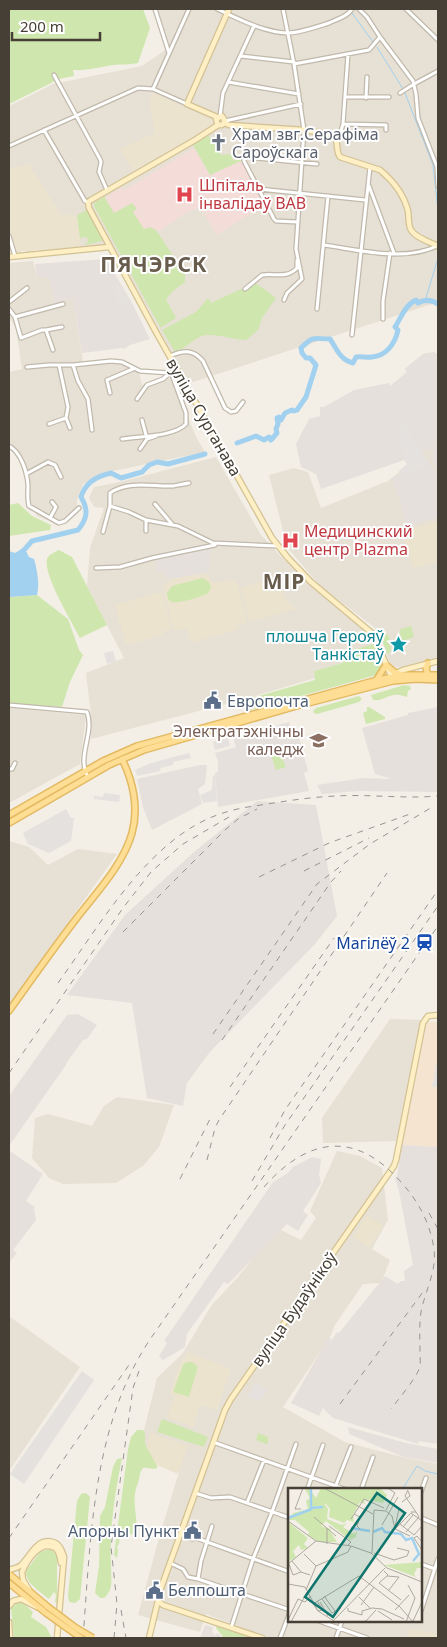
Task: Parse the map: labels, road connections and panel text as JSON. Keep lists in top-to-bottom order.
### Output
{
  "streets": {
    "main road": ["вуліца Сурганава", "вуліца Будаўнікоў"]
  },
  "districts": ["ПЯЧЭРСК", "МІР"],
  "places": {
    "church": ["Храм звг.Серафіма Сароўскага"],
    "hospital": ["Шпіталь інвалідаў ВАВ", "Медицинский центр Plazma"],
    "place": ["плошча Герояў Танкістаў"],
    "public building": ["Европочта", "Апорны Пункт", "Белпошта"],
    "school or university": ["Электратэхнічны каледж"],
    "station": ["Магілёў 2"]
  },
  "scale_bar": "200 m"
}
